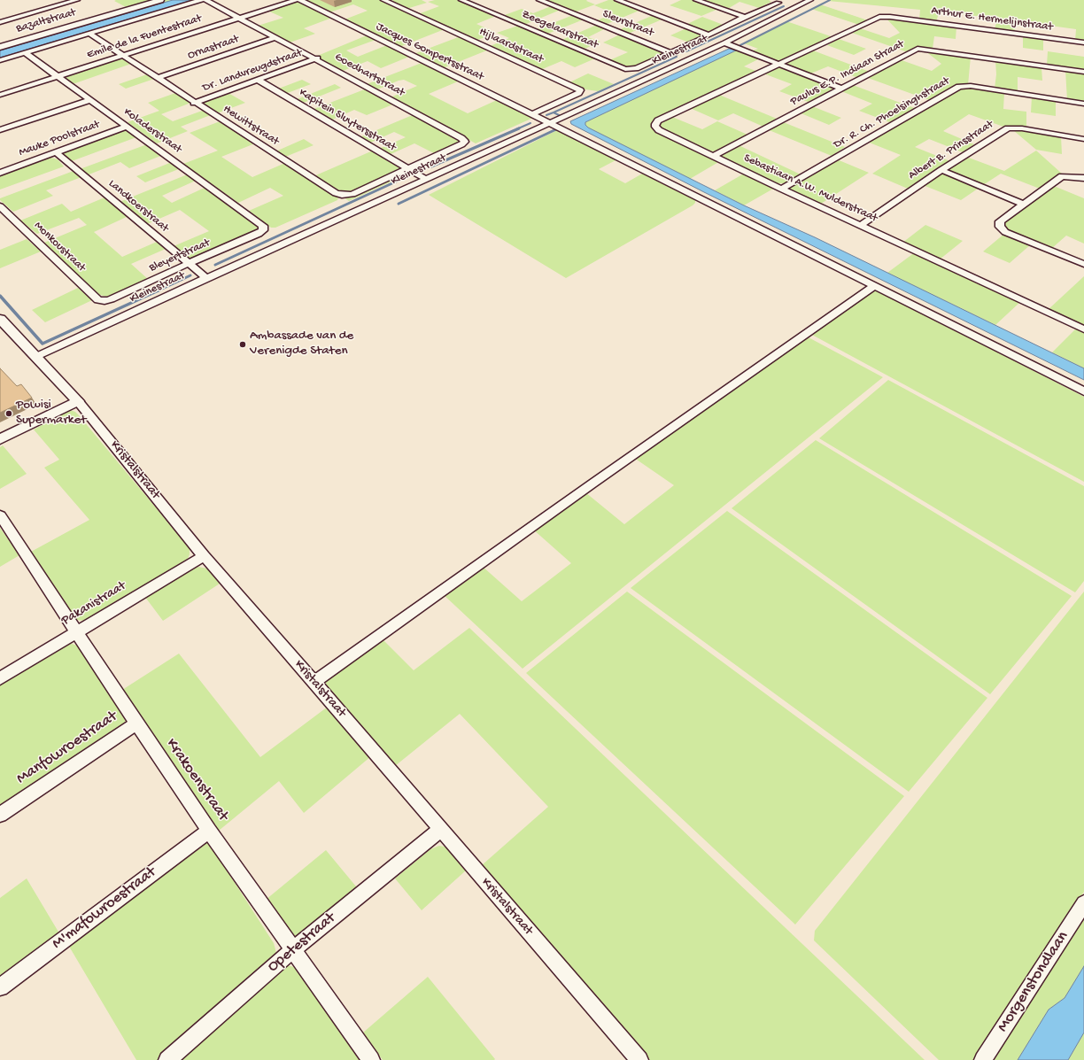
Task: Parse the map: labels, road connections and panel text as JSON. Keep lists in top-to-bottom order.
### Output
{
  "streets": {
    "street": [
      "Arthur E. Hermelijnstraat",
      "Bazaltstraat",
      "Sleurstraat",
      "Zeegelaarstraat",
      "Emile de la Fuentestraat",
      "Hijlaardstraat",
      "Ornastraat",
      "Kleinestraat",
      "Jacques Gompertsstraat",
      "Dr. Landvreugdstraat",
      "Paulus E.P. Indiaan Straat",
      "Goedhartstraat",
      "Dr. R. Ch. Phoelsinghstraat",
      "Kapitein Sluytersstraat",
      "Hewittstraat",
      "Koladerstraat",
      "Mauke Poolstraat",
      "Albert B. Prinsstraat",
      "Sebastiaan A.W. Mulderstraat",
      "Landkoerstraat",
      "Monkoustraat",
      "Bleyertstraat",
      "Kristalstraat",
      "Pakanistraat",
      "Manfowroestraat",
      "Krakoenstraat",
      "M'mafowroestraat",
      "Opetestraat",
      "Morgenstondlaan"
    ]
  },
  "crossings": [
    ["Arthur E. Hermelijnstraat", "Sebastiaan A.W. Mulderstraat"],
    ["Sleurstraat", "Zeegelaarstraat"],
    ["Sleurstraat", "Kleinestraat"],
    ["Emile de la Fuentestraat", "Goedhartstraat"],
    ["Emile de la Fuentestraat", "Hewittstraat"],
    ["Emile de la Fuentestraat", "Koladerstraat"],
    ["Hijlaardstraat", "Jacques Gompertsstraat"],
    ["Ornastraat", "Goedhartstraat"],
    ["Ornastraat", "Hewittstraat"],
    ["Kleinestraat", "Jacques Gompertsstraat"],
    ["Kleinestraat", "Kapitein Sluytersstraat"],
    ["Kleinestraat", "Landkoerstraat"],
    ["Kleinestraat", "Kristalstraat"],
    ["Dr. Landvreugdstraat", "Goedhartstraat"],
    ["Dr. Landvreugdstraat", "Kapitein Sluytersstraat"],
    ["Dr. Landvreugdstraat", "Hewittstraat"],
    ["Paulus E.P. Indiaan Straat", "Sebastiaan A.W. Mulderstraat"],
    ["Goedhartstraat", "Kapitein Sluytersstraat"],
    ["Goedhartstraat", "Hewittstraat"],
    ["Dr. R. Ch. Phoelsinghstraat", "Sebastiaan A.W. Mulderstraat"],
    ["Kapitein Sluytersstraat", "Hewittstraat"],
    ["Koladerstraat", "Mauke Poolstraat"],
    ["Koladerstraat", "Bleyertstraat"],
    ["Mauke Poolstraat", "Landkoerstraat"],
    ["Albert B. Prinsstraat", "Sebastiaan A.W. Mulderstraat"],
    ["Landkoerstraat", "Bleyertstraat"],
    ["Monkoustraat", "Bleyertstraat"],
    ["Kristalstraat", "Pakanistraat"],
    ["Kristalstraat", "Opetestraat"],
    ["Pakanistraat", "Krakoenstraat"],
    ["Manfowroestraat", "Krakoenstraat"],
    ["Krakoenstraat", "M'mafowroestraat"],
    ["Krakoenstraat", "Opetestraat"]
  ],
  "places": ["Ambassade van de Verenigde Staten", "Powisi Supermarket"]
}
